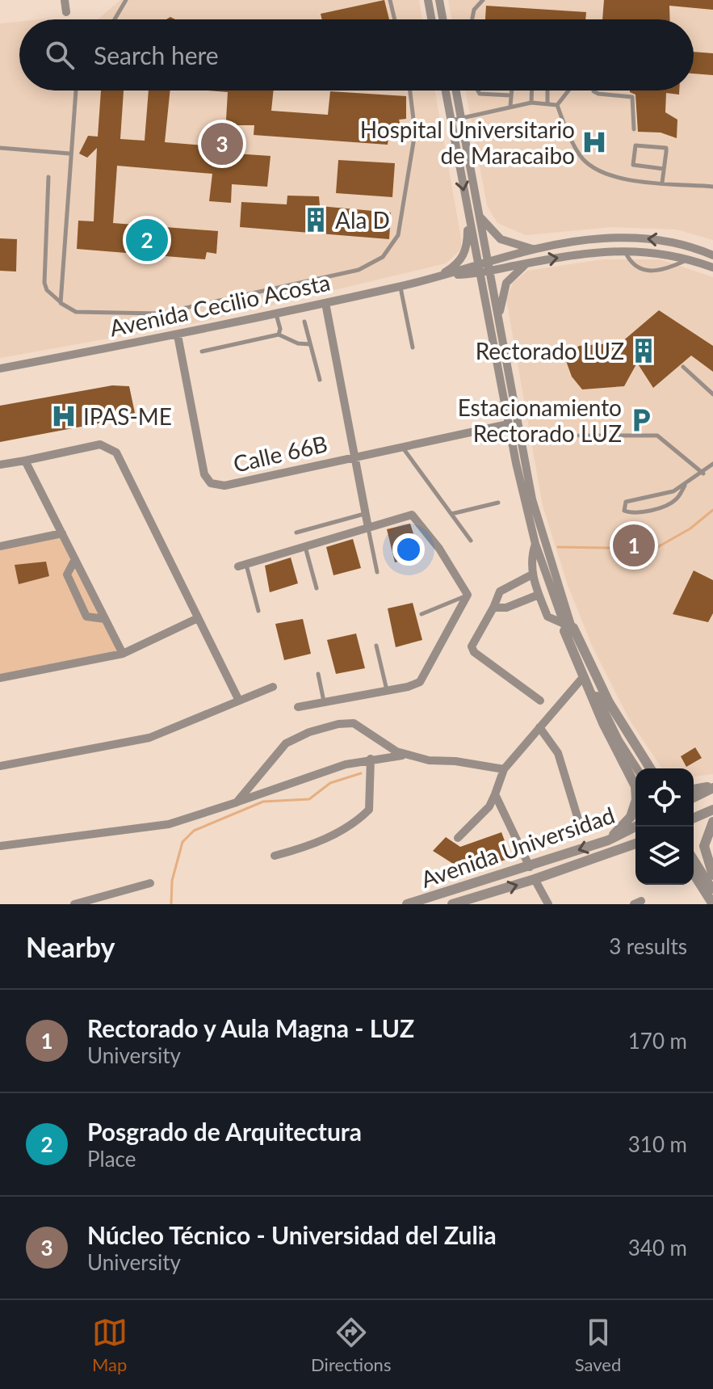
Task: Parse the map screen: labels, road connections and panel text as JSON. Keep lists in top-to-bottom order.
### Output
{
  "streets": {
    "street": ["Avenida Cecilio Acosta", "Calle 66B", "Avenida Universidad"]
  },
  "crossings": [
    ["Avenida Cecilio Acosta", "Calle 66B"]
  ],
  "places": {
    "hospital": ["Hospital Universitario de Maracaibo", "IPAS-ME"],
    "building": ["Ala D", "Rectorado LUZ"],
    "parking": ["Estacionamiento Rectorado LUZ"]
  },
  "page": {
    "search": "Search here",
    "pins": ["3", "2", "1"],
    "heading": ["Nearby", "3 results"],
    "list": [
      {
        "mark": "1",
        "name": "Rectorado y Aula Magna - LUZ",
        "note": "University",
        "value": "170 m"
      },
      {
        "mark": "2",
        "name": "Posgrado de Arquitectura",
        "note": "Place",
        "value": "310 m"
      },
      {
        "mark": "3",
        "name": "Núcleo Técnico - Universidad del Zulia",
        "note": "University",
        "value": "340 m"
      }
    ],
    "nav": ["Map", "Directions", "Saved"]
  }
}
